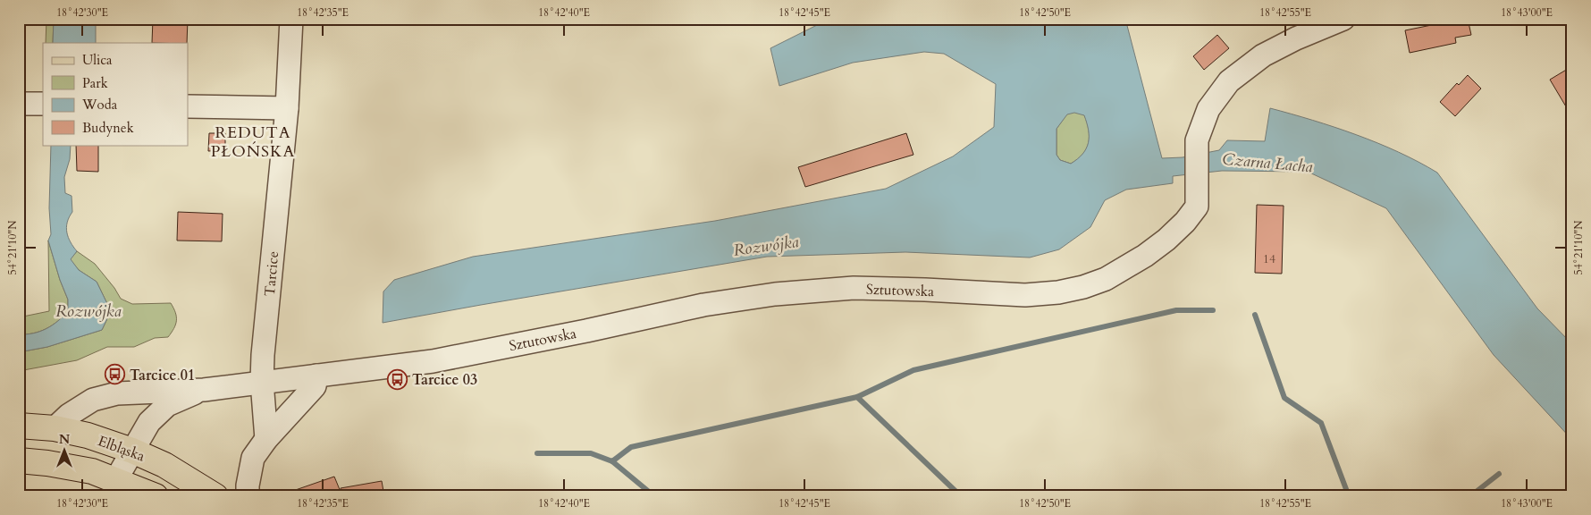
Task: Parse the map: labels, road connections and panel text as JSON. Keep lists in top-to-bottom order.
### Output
{
  "streets": {
    "main road": ["Elbląska"],
    "street": ["Tarcice", "Sztutowska"]
  },
  "crossings": [
    ["Tarcice", "Sztutowska"],
    ["Sztutowska", "Elbląska"]
  ],
  "districts": ["REDUTA PŁOŃSKA"],
  "water": ["Czarna Łacha", "Rozwójka"],
  "places": {
    "bus stop": ["Tarcice 01", "Tarcice 03"]
  },
  "house_numbers": ["14"],
  "legend": [
    "Ulica",
    "Park",
    "Woda",
    "Budynek"
  ],
  "north": "top",
  "coordinates": [
    "18°42'30\"E",
    "18°42'35\"E",
    "18°42'40\"E",
    "18°42'45\"E",
    "18°42'50\"E",
    "18°42'55\"E",
    "18°43'00\"E",
    "54°21'10\"N"
  ]
}
